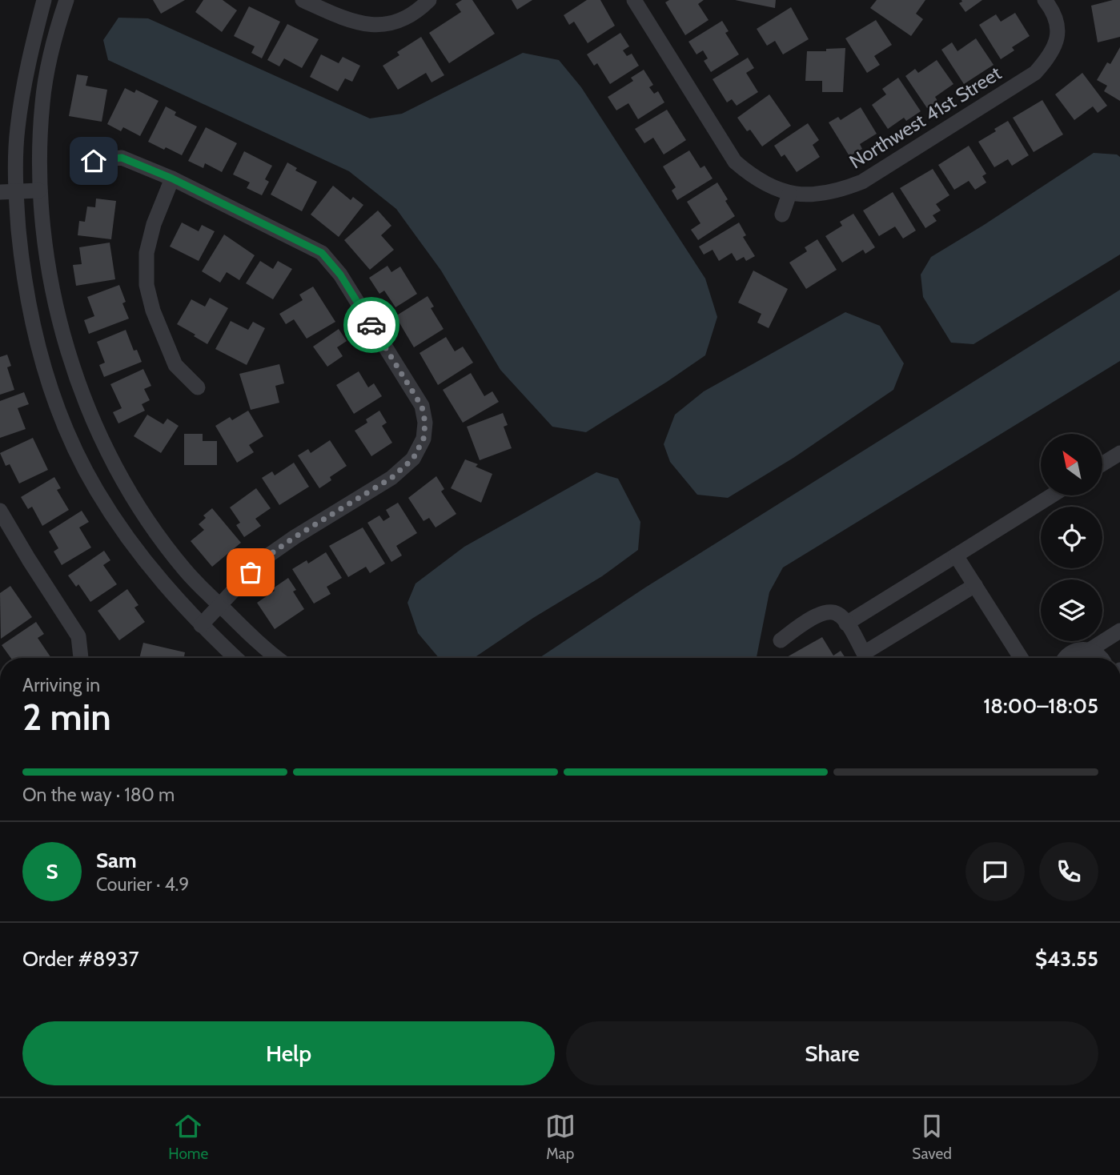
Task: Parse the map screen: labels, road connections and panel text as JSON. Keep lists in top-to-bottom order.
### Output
{
  "streets": {
    "street": ["Northwest 41st Street"]
  },
  "north": "top left",
  "page": {
    "heading": ["2 min", "Arriving in", "18:00–18:05"],
    "panel": [
      "Sam",
      "Courier · 4.9",
      "Order #8937",
      "$43.55"
    ],
    "bar": "On the way · 180 m",
    "round": "S",
    "buttons": ["Help", "Share"],
    "tabs": ["Home", "Map", "Saved"]
  }
}
